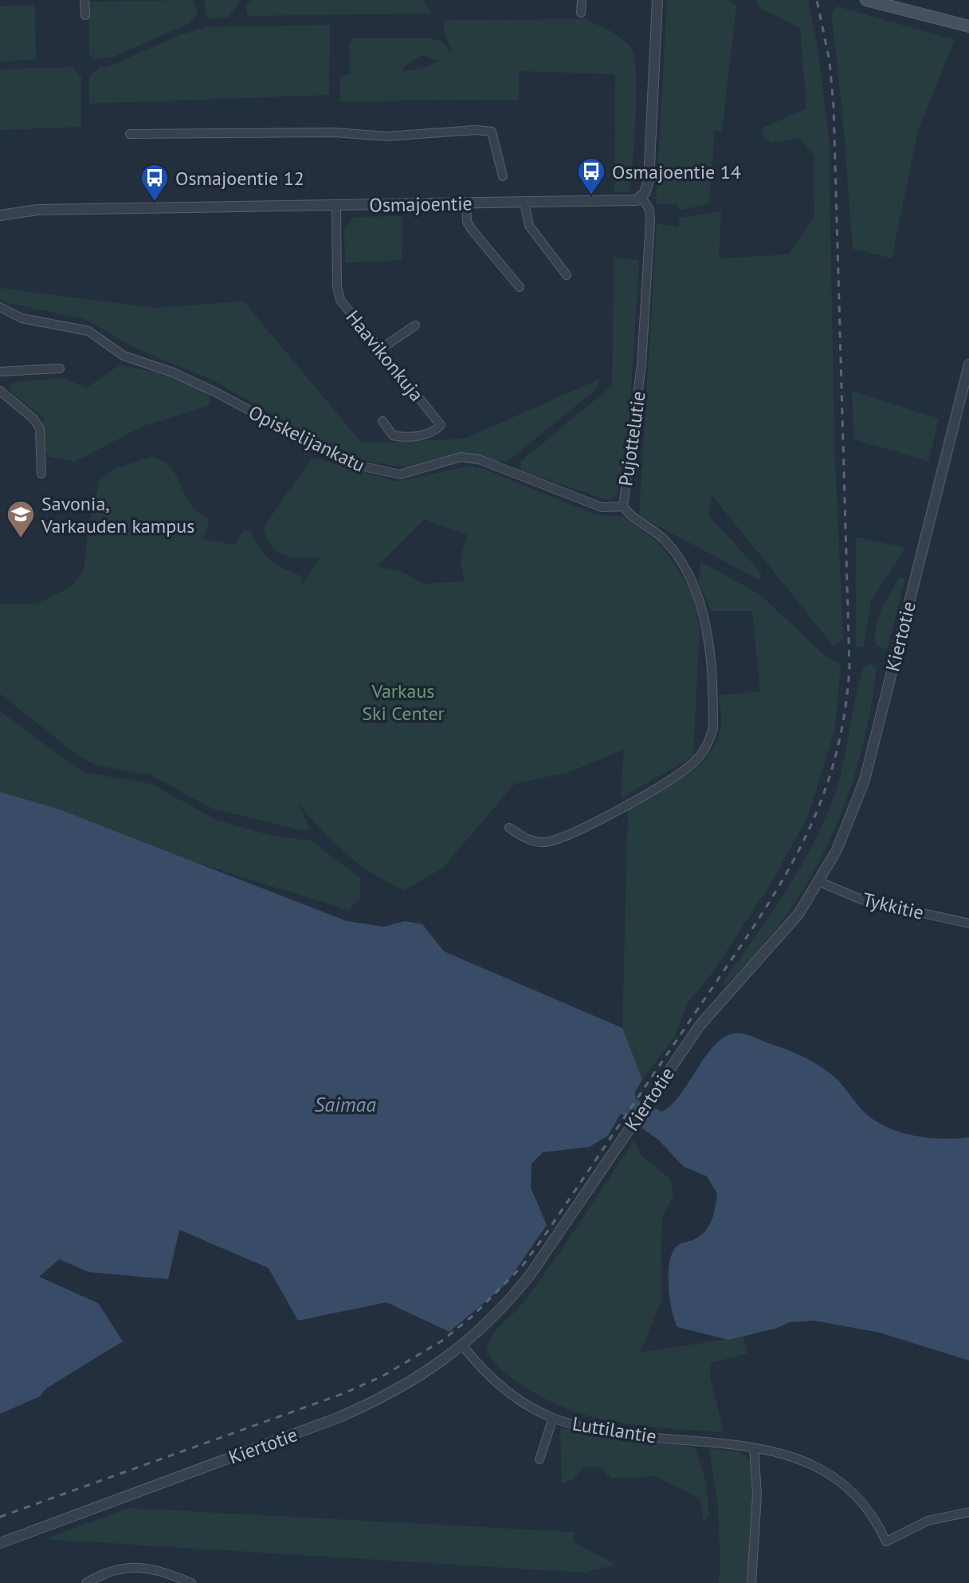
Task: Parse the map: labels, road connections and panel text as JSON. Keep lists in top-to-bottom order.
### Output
{
  "streets": {
    "street": [
      "Osmajoentie",
      "Haavikonkuja",
      "Opiskelijankatu",
      "Pujottelutie",
      "Kiertotie",
      "Tykkitie",
      "Luttilantie"
    ]
  },
  "crossings": [
    ["Osmajoentie", "Haavikonkuja"],
    ["Osmajoentie", "Pujottelutie"],
    ["Opiskelijankatu", "Pujottelutie"],
    ["Kiertotie", "Tykkitie"],
    ["Kiertotie", "Luttilantie"]
  ],
  "water": ["Saimaa"],
  "parks": ["Varkaus Ski Center"],
  "places": {
    "bus stop": ["Osmajoentie 14", "Osmajoentie 12"],
    "school or university": ["Savonia, Varkauden kampus"]
  }
}
